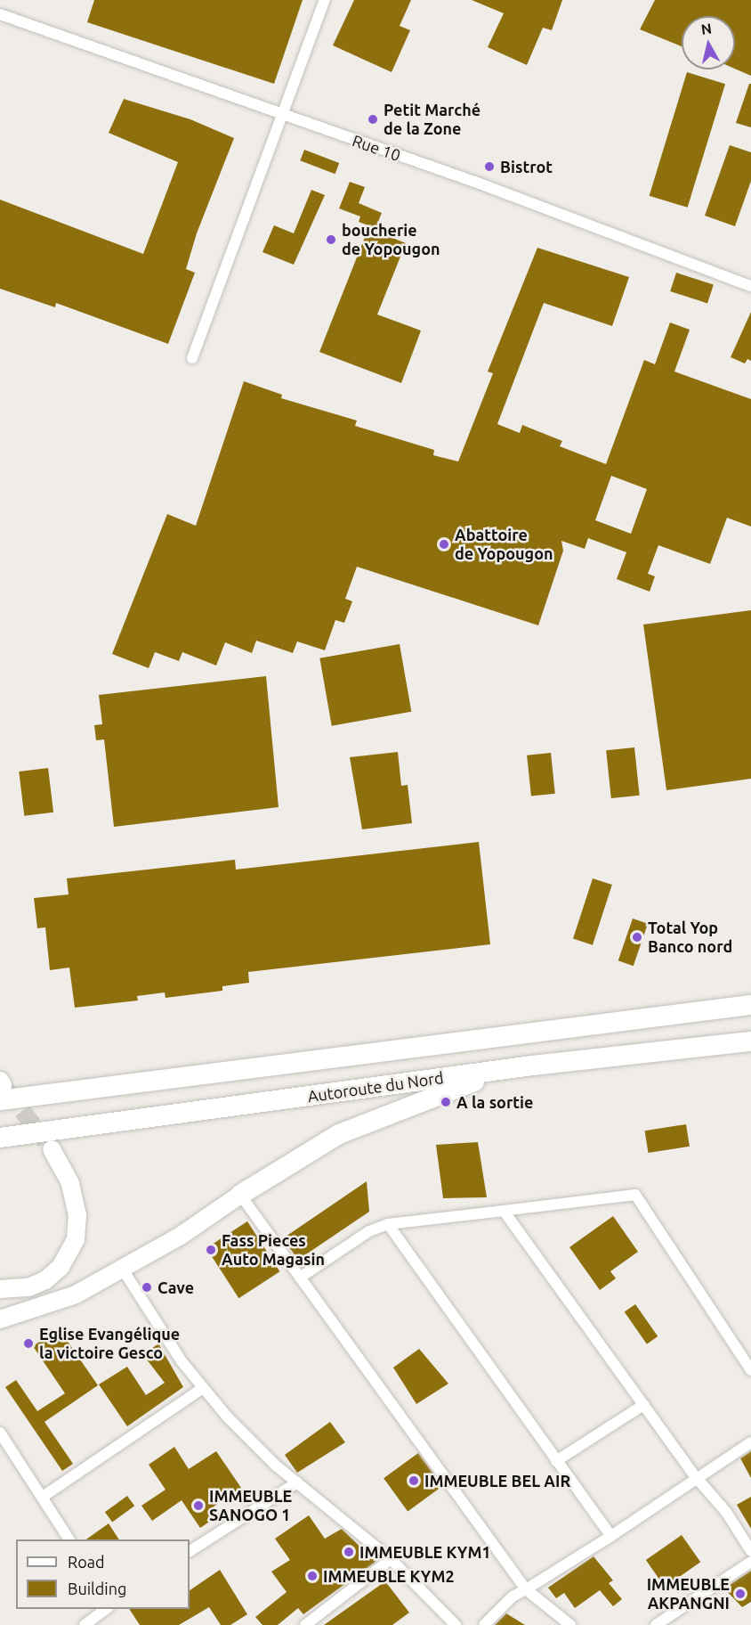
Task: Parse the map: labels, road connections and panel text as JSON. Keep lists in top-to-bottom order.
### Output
{
  "streets": {
    "highway": ["Autoroute du Nord"],
    "street": ["Rue 10"]
  },
  "places": [
    "Petit Marché de la Zone",
    "Bistrot",
    "boucherie de Yopougon",
    "Abattoire de Yopougon",
    "Total Yop Banco nord",
    "A la sortie",
    "Fass Pieces Auto Magasin",
    "Cave",
    "Eglise Evangélique la victoire Gesco",
    "IMMEUBLE BEL AIR",
    "IMMEUBLE SANOGO 1",
    "IMMEUBLE KYM1",
    "IMMEUBLE KYM2",
    "IMMEUBLE AKPANGNI"
  ],
  "legend": ["Road", "Building"],
  "north": "top"
}
